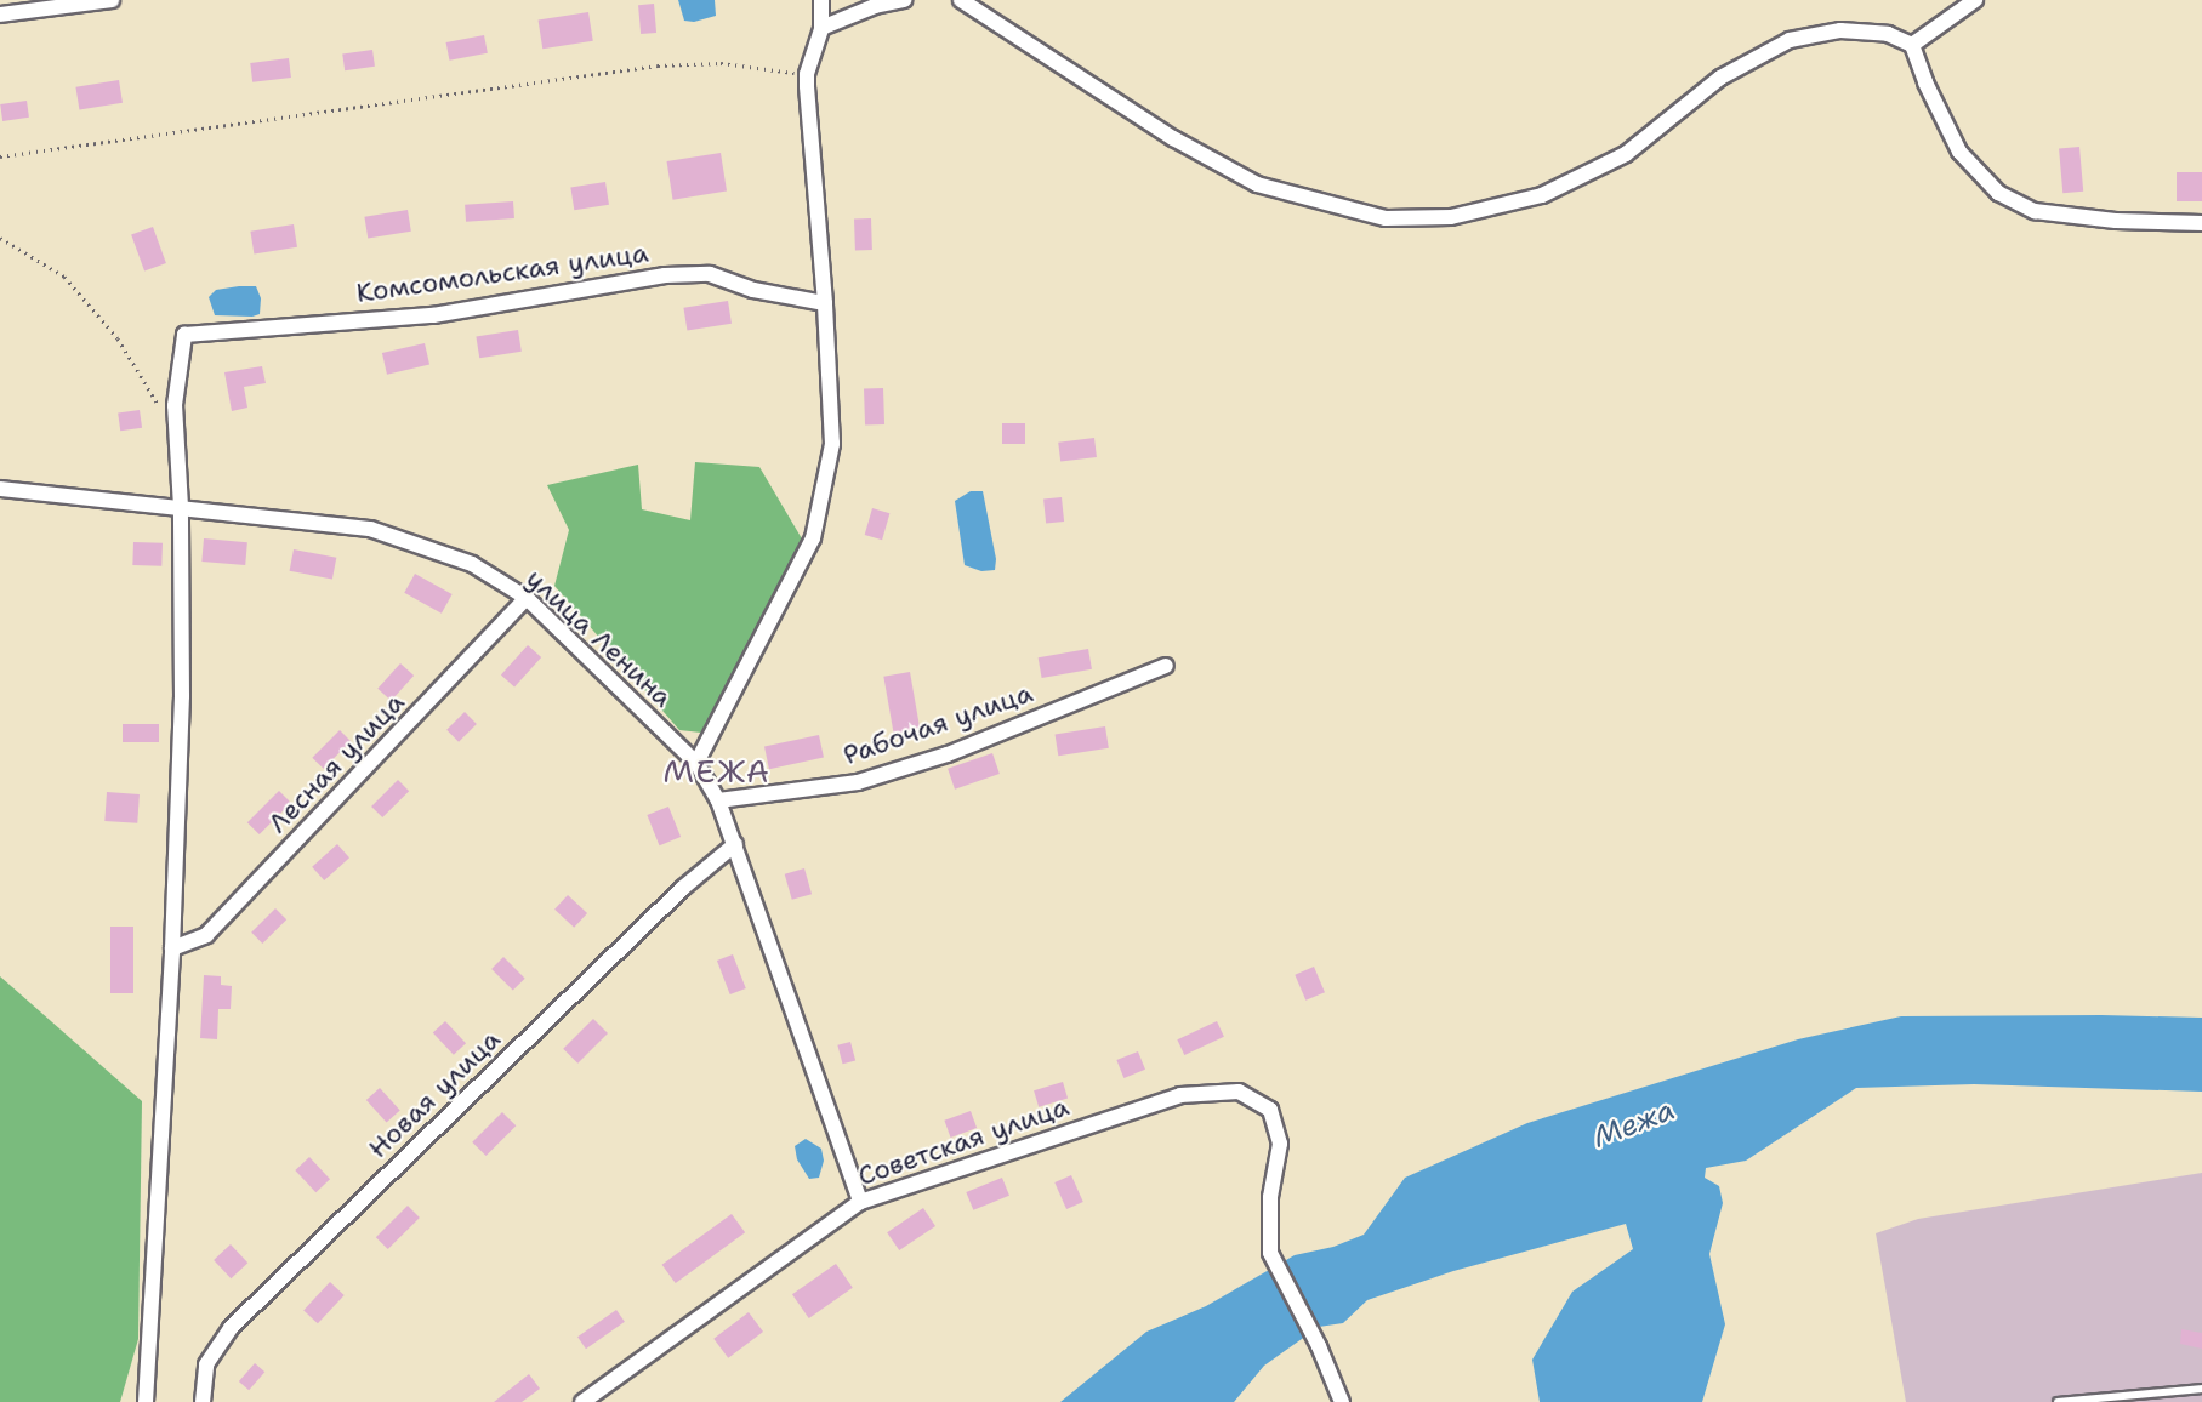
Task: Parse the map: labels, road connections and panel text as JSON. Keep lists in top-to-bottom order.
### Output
{
  "streets": {
    "street": [
      "Комсомольская улица",
      "улица Ленина",
      "Рабочая улица",
      "Лесная улица",
      "Новая улица",
      "Советская улица"
    ]
  },
  "crossings": [
    ["улица Ленина", "Рабочая улица"],
    ["улица Ленина", "Лесная улица"],
    ["улица Ленина", "Новая улица"],
    ["улица Ленина", "Советская улица"]
  ],
  "districts": ["МЕЖА"],
  "water": ["Межа"]
}
